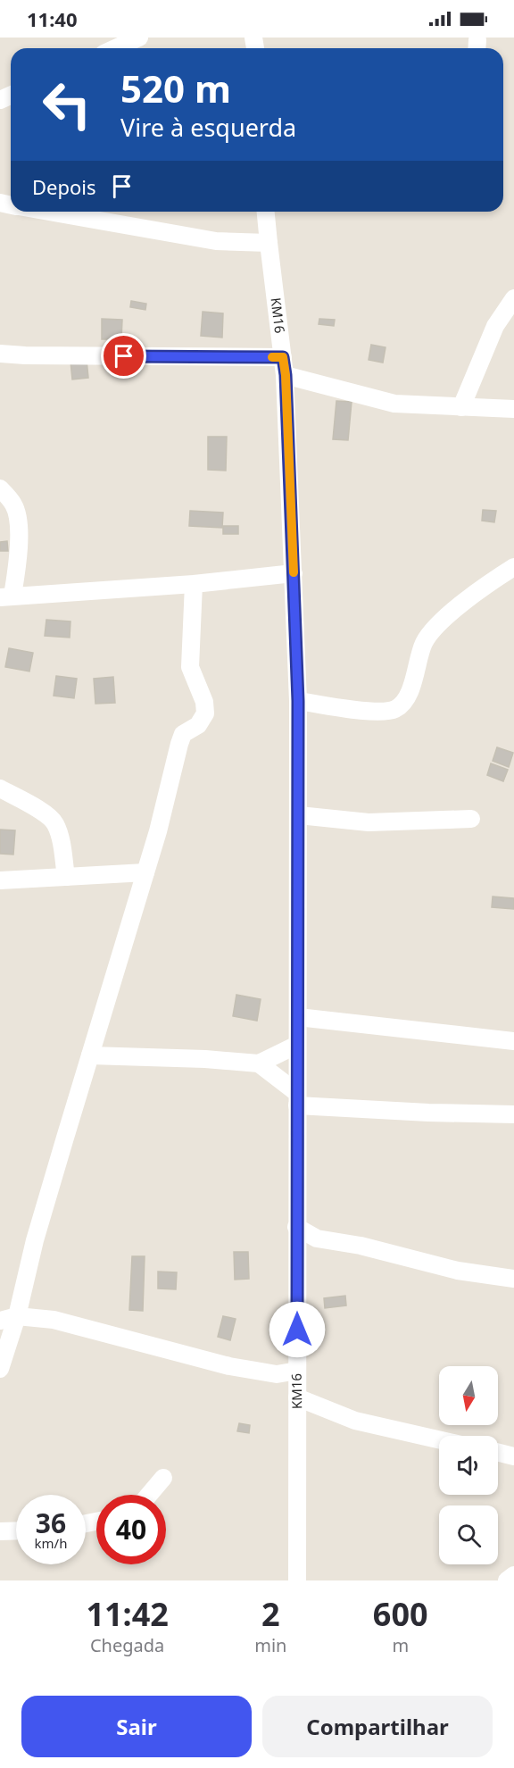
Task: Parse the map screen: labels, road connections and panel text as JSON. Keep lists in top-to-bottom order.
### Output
{
  "streets": {
    "street": ["KM16"]
  },
  "north": "bottom",
  "page": {
    "status": "11:40",
    "turn": ["520 m", "Vire à esquerda"],
    "then": "Depois",
    "speed": "36 km/h",
    "limit": "40",
    "eta": [
      "11:42",
      "Chegada",
      "2",
      "min",
      "600",
      "m"
    ],
    "buttons": ["Sair", "Compartilhar"]
  }
}
